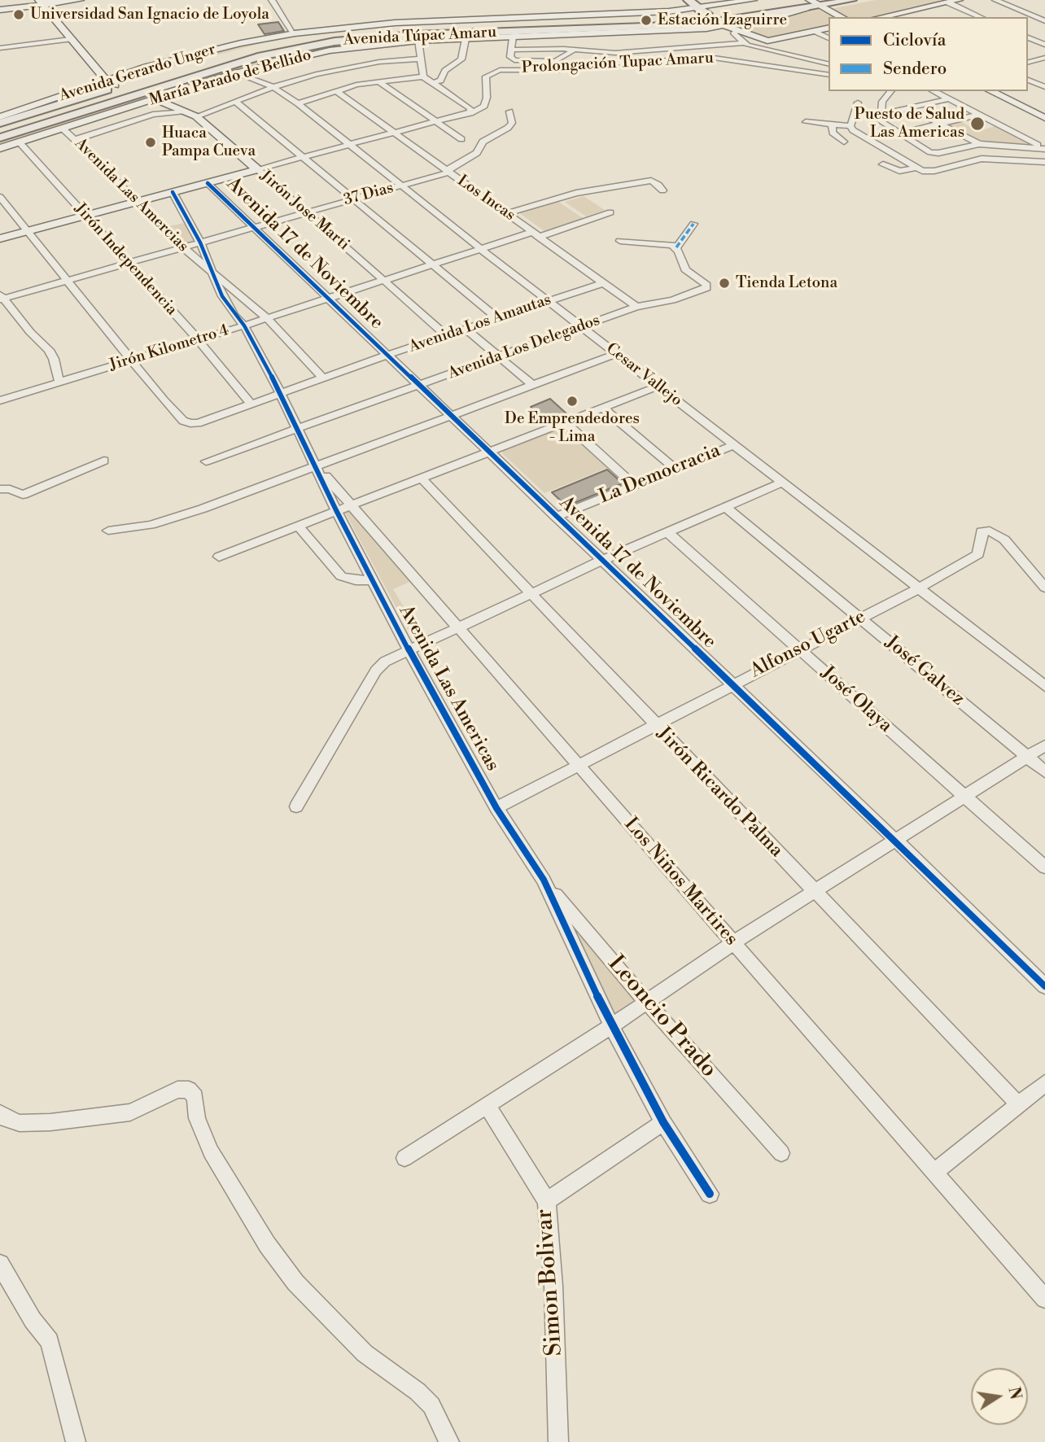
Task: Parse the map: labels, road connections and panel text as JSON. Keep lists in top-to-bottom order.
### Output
{
  "streets": {
    "main road": ["Avenida Túpac Amaru"],
    "street": [
      "Prolongación Tupac Amaru",
      "Avenida Gerardo Unger",
      "María Parado de Bellido",
      "37 Dias",
      "Avenida Las Amercias",
      "Los Incas",
      "Jirón Jose Marti",
      "Avenida 17 de Noviembre",
      "Jirón Independencia",
      "Avenida Los Amautas",
      "Avenida Los Delegados",
      "Jirón Kilometro 4",
      "Cesar Vallejo",
      "La Democracia",
      "Alfonso Ugarte",
      "José Galvez",
      "Avenida Las Americas",
      "José Olaya",
      "Jirón Ricardo Palma",
      "Los Niños Martires",
      "Leoncio Prado",
      "Simon Bolivar"
    ]
  },
  "crossings": [
    ["Avenida Túpac Amaru", "Avenida Gerardo Unger"],
    ["Avenida Túpac Amaru", "María Parado de Bellido"],
    ["María Parado de Bellido", "Avenida Las Amercias"],
    ["María Parado de Bellido", "Jirón Jose Marti"],
    ["María Parado de Bellido", "Jirón Independencia"],
    ["María Parado de Bellido", "Cesar Vallejo"],
    ["37 Dias", "Avenida Las Amercias"],
    ["37 Dias", "Los Incas"],
    ["37 Dias", "Jirón Jose Marti"],
    ["37 Dias", "Avenida 17 de Noviembre"],
    ["37 Dias", "Jirón Independencia"],
    ["37 Dias", "Cesar Vallejo"],
    ["37 Dias", "Avenida Las Americas"],
    ["Avenida Las Amercias", "Avenida Los Amautas"],
    ["Avenida Las Amercias", "Jirón Kilometro 4"],
    ["Avenida Las Amercias", "Avenida Las Americas"],
    ["Los Incas", "Avenida Los Amautas"],
    ["Los Incas", "Avenida Los Delegados"],
    ["Los Incas", "Jirón Kilometro 4"],
    ["Jirón Jose Marti", "Avenida Los Amautas"],
    ["Jirón Jose Marti", "Jirón Kilometro 4"],
    ["Avenida 17 de Noviembre", "Avenida Los Amautas"],
    ["Avenida 17 de Noviembre", "Avenida Los Delegados"],
    ["Avenida 17 de Noviembre", "Jirón Kilometro 4"],
    ["Avenida 17 de Noviembre", "La Democracia"],
    ["Avenida 17 de Noviembre", "Alfonso Ugarte"],
    ["Jirón Independencia", "Avenida Los Amautas"],
    ["Jirón Independencia", "Jirón Kilometro 4"],
    ["Avenida Los Amautas", "Jirón Kilometro 4"],
    ["Avenida Los Amautas", "Cesar Vallejo"],
    ["Avenida Los Amautas", "Avenida Las Americas"],
    ["Avenida Los Delegados", "Cesar Vallejo"],
    ["Avenida Los Delegados", "Avenida Las Americas"],
    ["Jirón Kilometro 4", "Cesar Vallejo"],
    ["Jirón Kilometro 4", "Avenida Las Americas"],
    ["Cesar Vallejo", "La Democracia"],
    ["Cesar Vallejo", "Alfonso Ugarte"],
    ["Alfonso Ugarte", "José Galvez"],
    ["Alfonso Ugarte", "Avenida Las Americas"],
    ["Alfonso Ugarte", "José Olaya"],
    ["Alfonso Ugarte", "Jirón Ricardo Palma"],
    ["Alfonso Ugarte", "Los Niños Martires"],
    ["Avenida Las Americas", "Los Niños Martires"],
    ["Avenida Las Americas", "Leoncio Prado"]
  ],
  "places": [
    "Universidad San Ignacio de Loyola",
    "Estación Izaguirre",
    "Puesto de Salud Las Americas",
    "Huaca Pampa Cueva",
    "Tienda Letona",
    "De Emprendedores - Lima"
  ],
  "legend": ["Ciclovía", "Sendero"],
  "north": "right"
}
